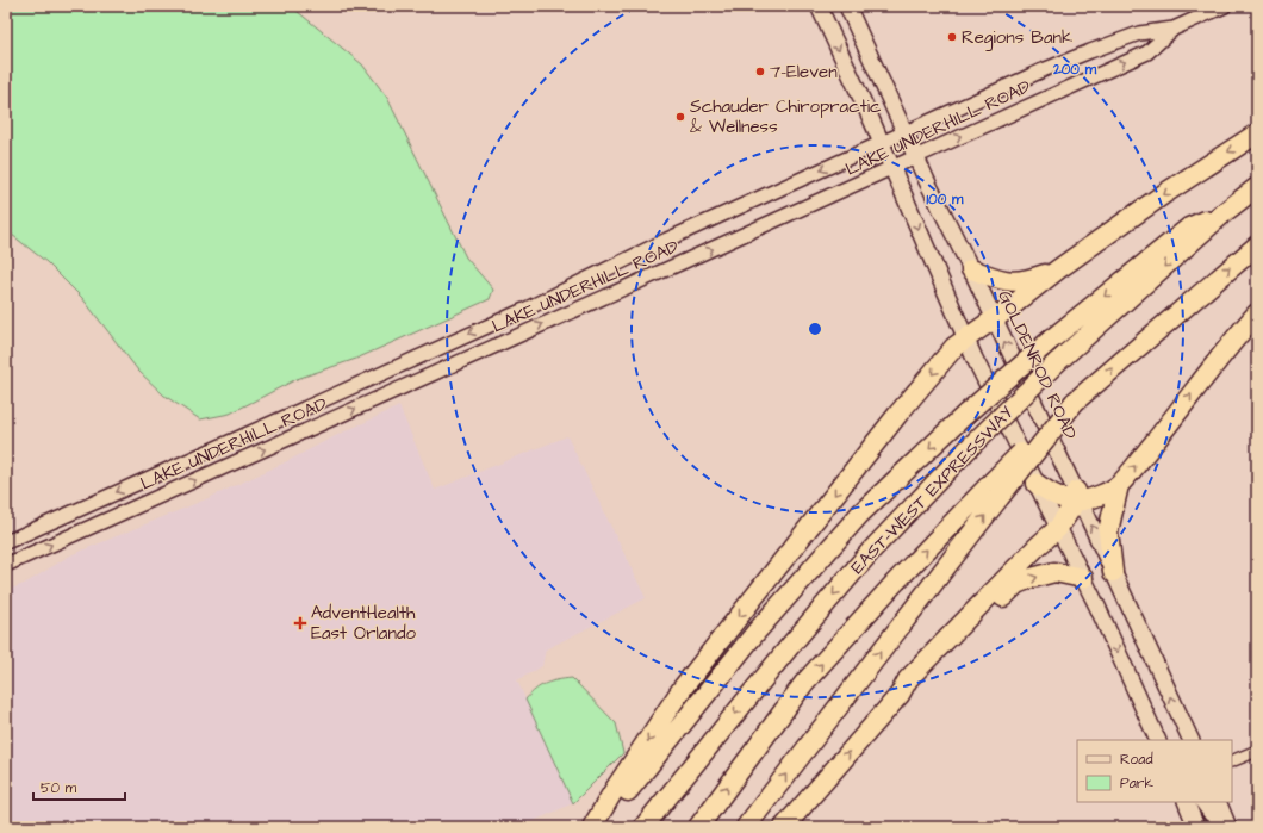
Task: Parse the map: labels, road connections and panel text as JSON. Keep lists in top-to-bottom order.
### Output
{
  "streets": {
    "highway": ["EAST-WEST EXPRESSWAY"],
    "main road": ["GOLDENROD ROAD"],
    "street": ["LAKE UNDERHILL ROAD"]
  },
  "crossings": [
    ["LAKE UNDERHILL ROAD", "GOLDENROD ROAD"]
  ],
  "places": {
    "other": ["Regions Bank", "7-Eleven", "Schauder Chiropractic & Wellness"],
    "health": ["AdventHealth East Orlando"]
  },
  "legend": ["Road", "Park"],
  "scale_bar": "50 m",
  "rings": ["200 m", "100 m"]
}
